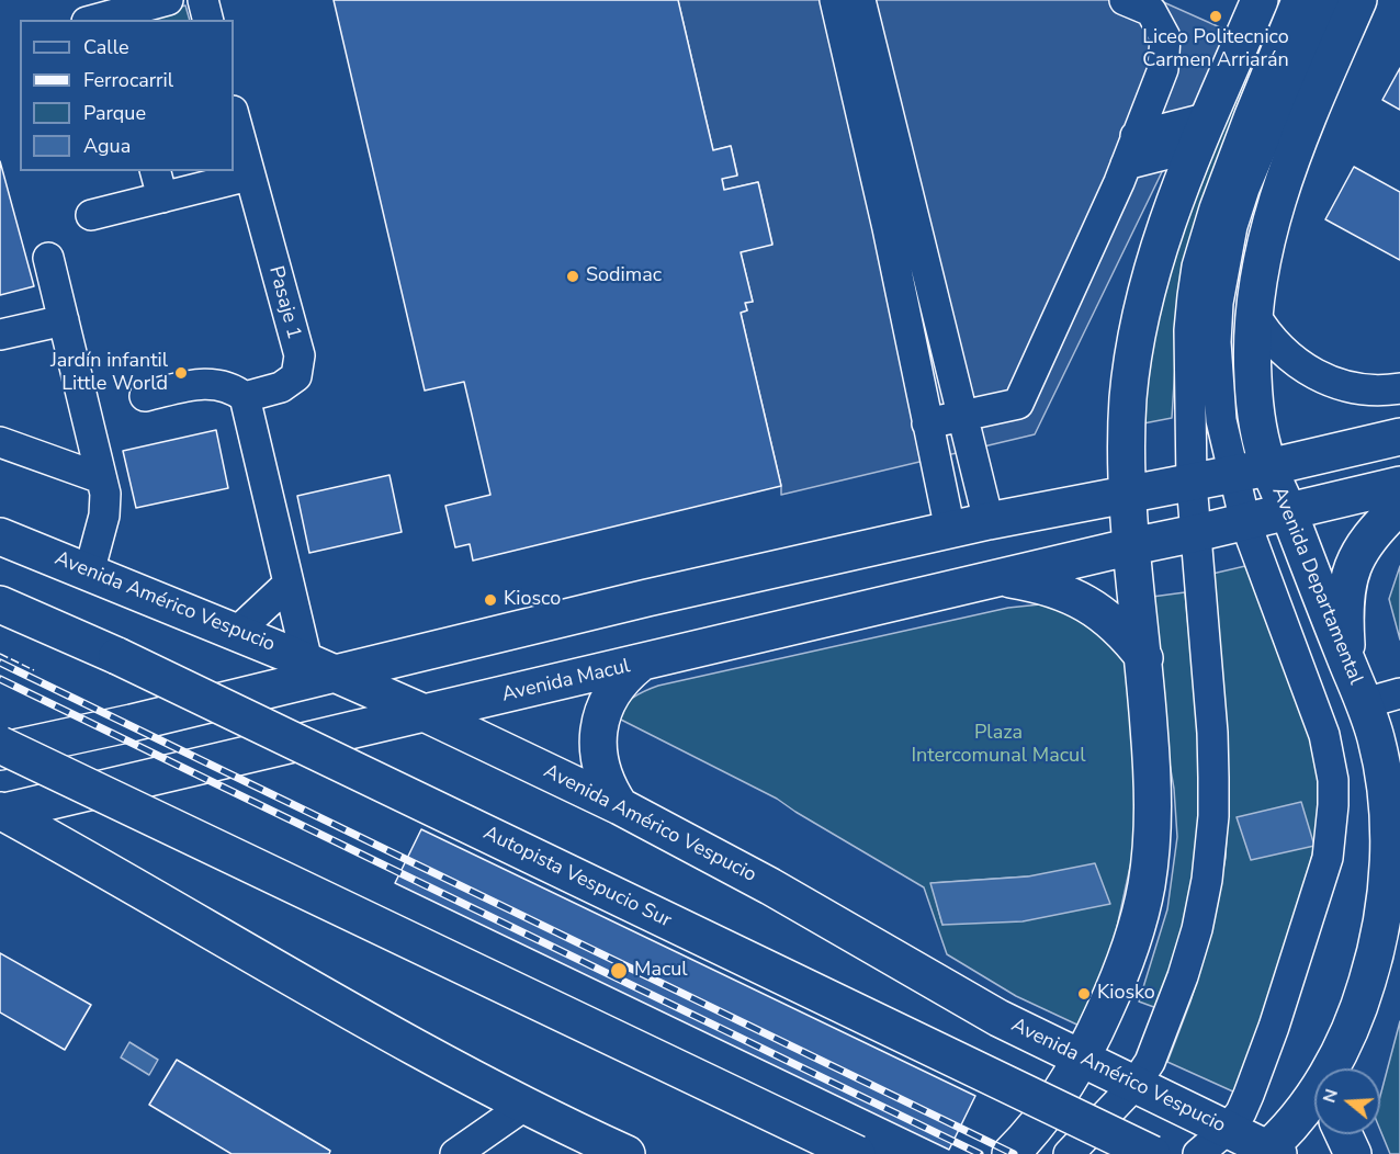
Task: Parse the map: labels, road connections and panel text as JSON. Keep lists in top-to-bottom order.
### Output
{
  "streets": {
    "main road": [
      "Avenida Departamental",
      "Avenida Américo Vespucio",
      "Avenida Macul",
      "Autopista Vespucio Sur"
    ],
    "street": ["Pasaje 1"]
  },
  "crossings": [
    ["Avenida Departamental", "Avenida Américo Vespucio"],
    ["Avenida Departamental", "Avenida Macul"],
    ["Avenida Américo Vespucio", "Avenida Macul"]
  ],
  "parks": ["Plaza Intercomunal Macul"],
  "places": [
    "Liceo Politecnico Carmen Arriarán",
    "Sodimac",
    "Jardín infantil Little World",
    "Kiosco",
    "Macul",
    "Kiosko"
  ],
  "legend": [
    "Calle",
    "Ferrocarril",
    "Parque",
    "Agua"
  ],
  "north": "left"
}
